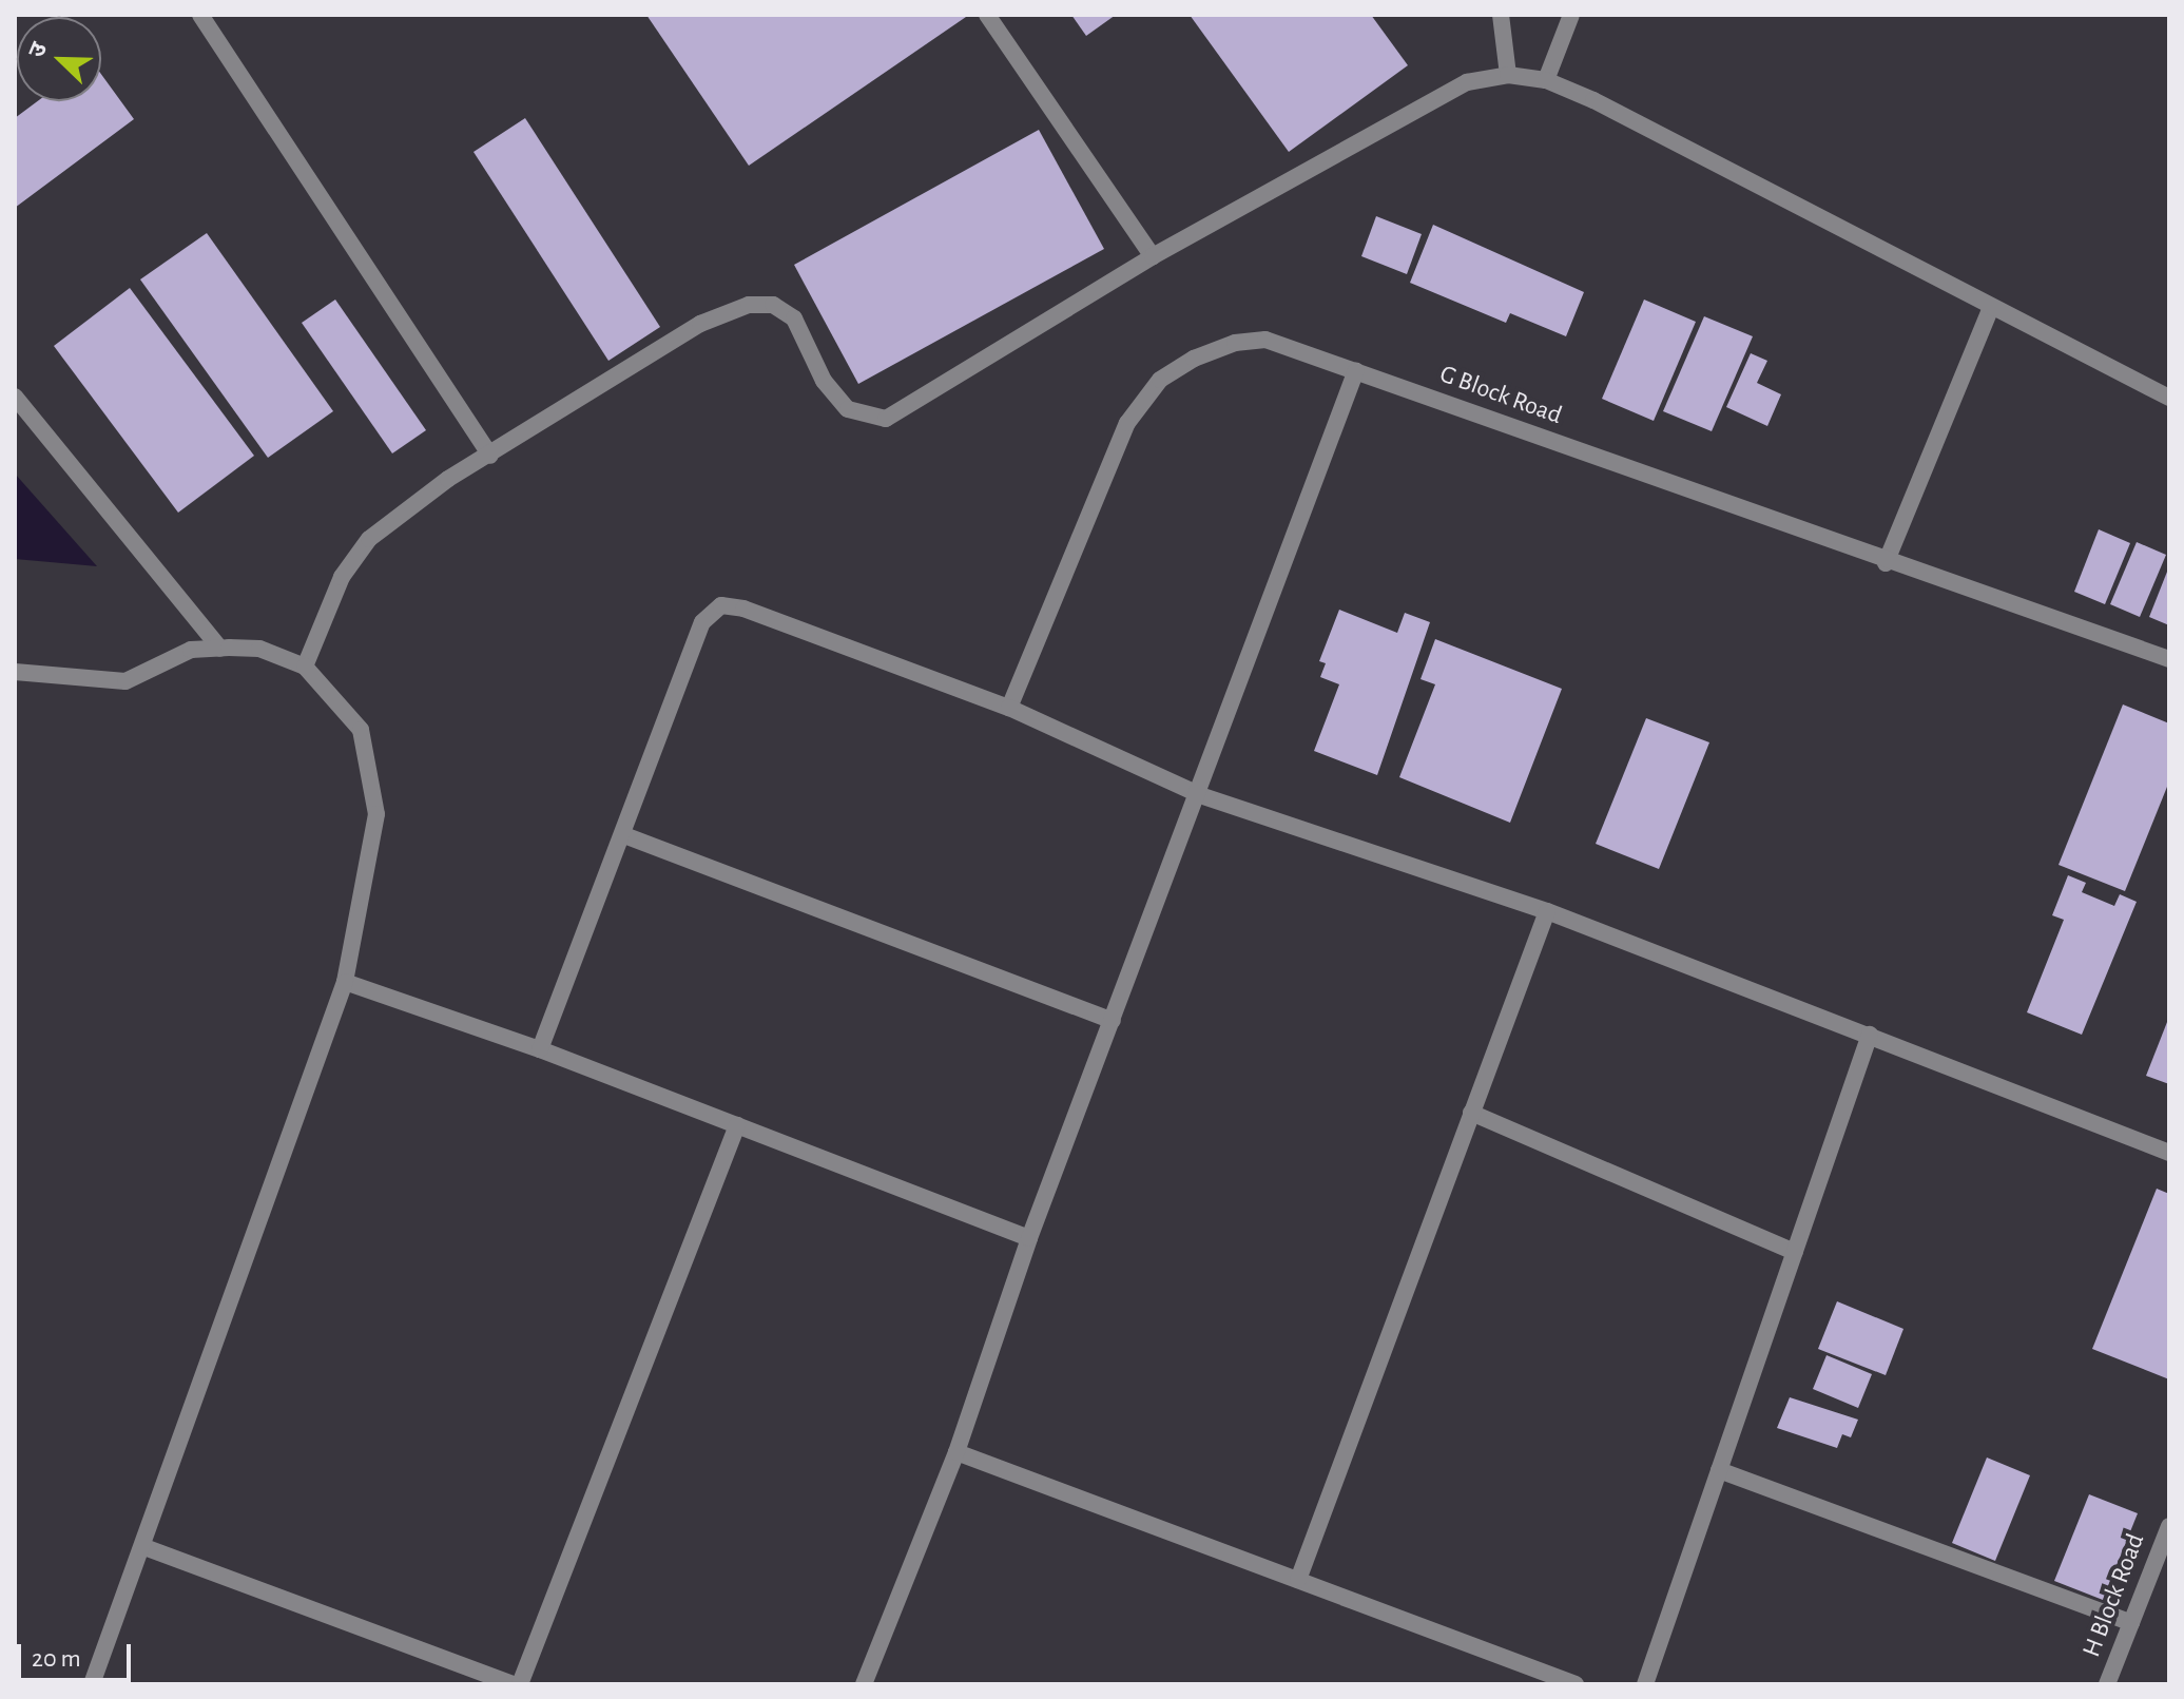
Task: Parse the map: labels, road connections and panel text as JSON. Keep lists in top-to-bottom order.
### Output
{
  "streets": {
    "street": ["G Block Road", "H Block Road"]
  },
  "scale_bar": "20 m",
  "north": "top left"
}
